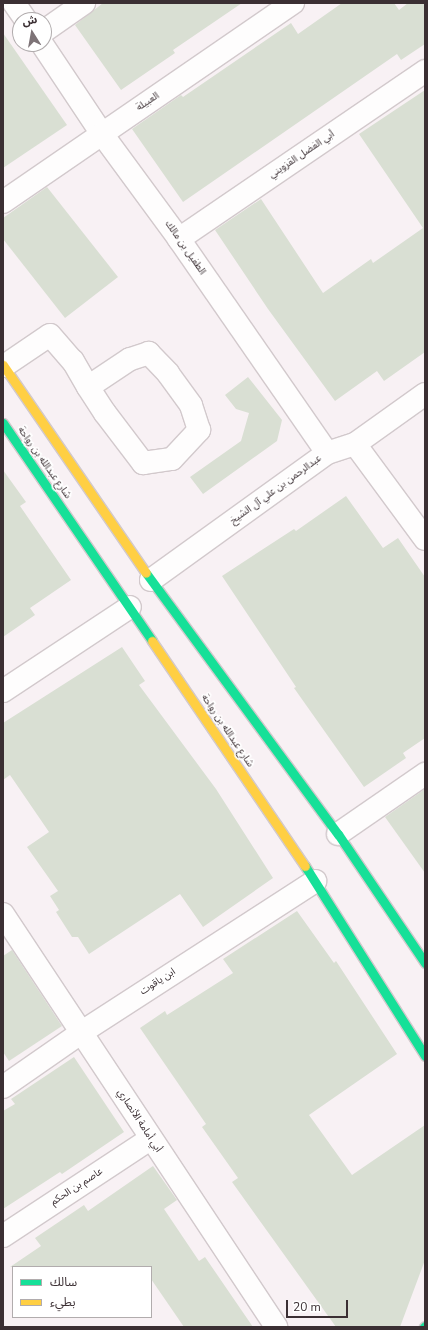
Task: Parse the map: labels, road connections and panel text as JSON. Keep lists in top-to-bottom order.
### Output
{
  "streets": {
    "street": [
      "العبيلة",
      "أبي الفضل القزويني",
      "الطفيل بن مالك",
      "شارع عبدالله بن رواحة",
      "عبدالرحمن بن علي آل الشيخ",
      "ابن ياقوت",
      "أبي أمامة الأنصاري",
      "عاصم بن الحكم"
    ]
  },
  "crossings": [
    ["العبيلة", "الطفيل بن مالك"],
    ["أبي الفضل القزويني", "الطفيل بن مالك"],
    ["الطفيل بن مالك", "عبدالرحمن بن علي آل الشيخ"],
    ["شارع عبدالله بن رواحة", "ابن ياقوت"],
    ["ابن ياقوت", "أبي أمامة الأنصاري"],
    ["أبي أمامة الأنصاري", "عاصم بن الحكم"]
  ],
  "legend": ["سالك", "بطيء"],
  "scale_bar": "20 m",
  "north": "top"
}
